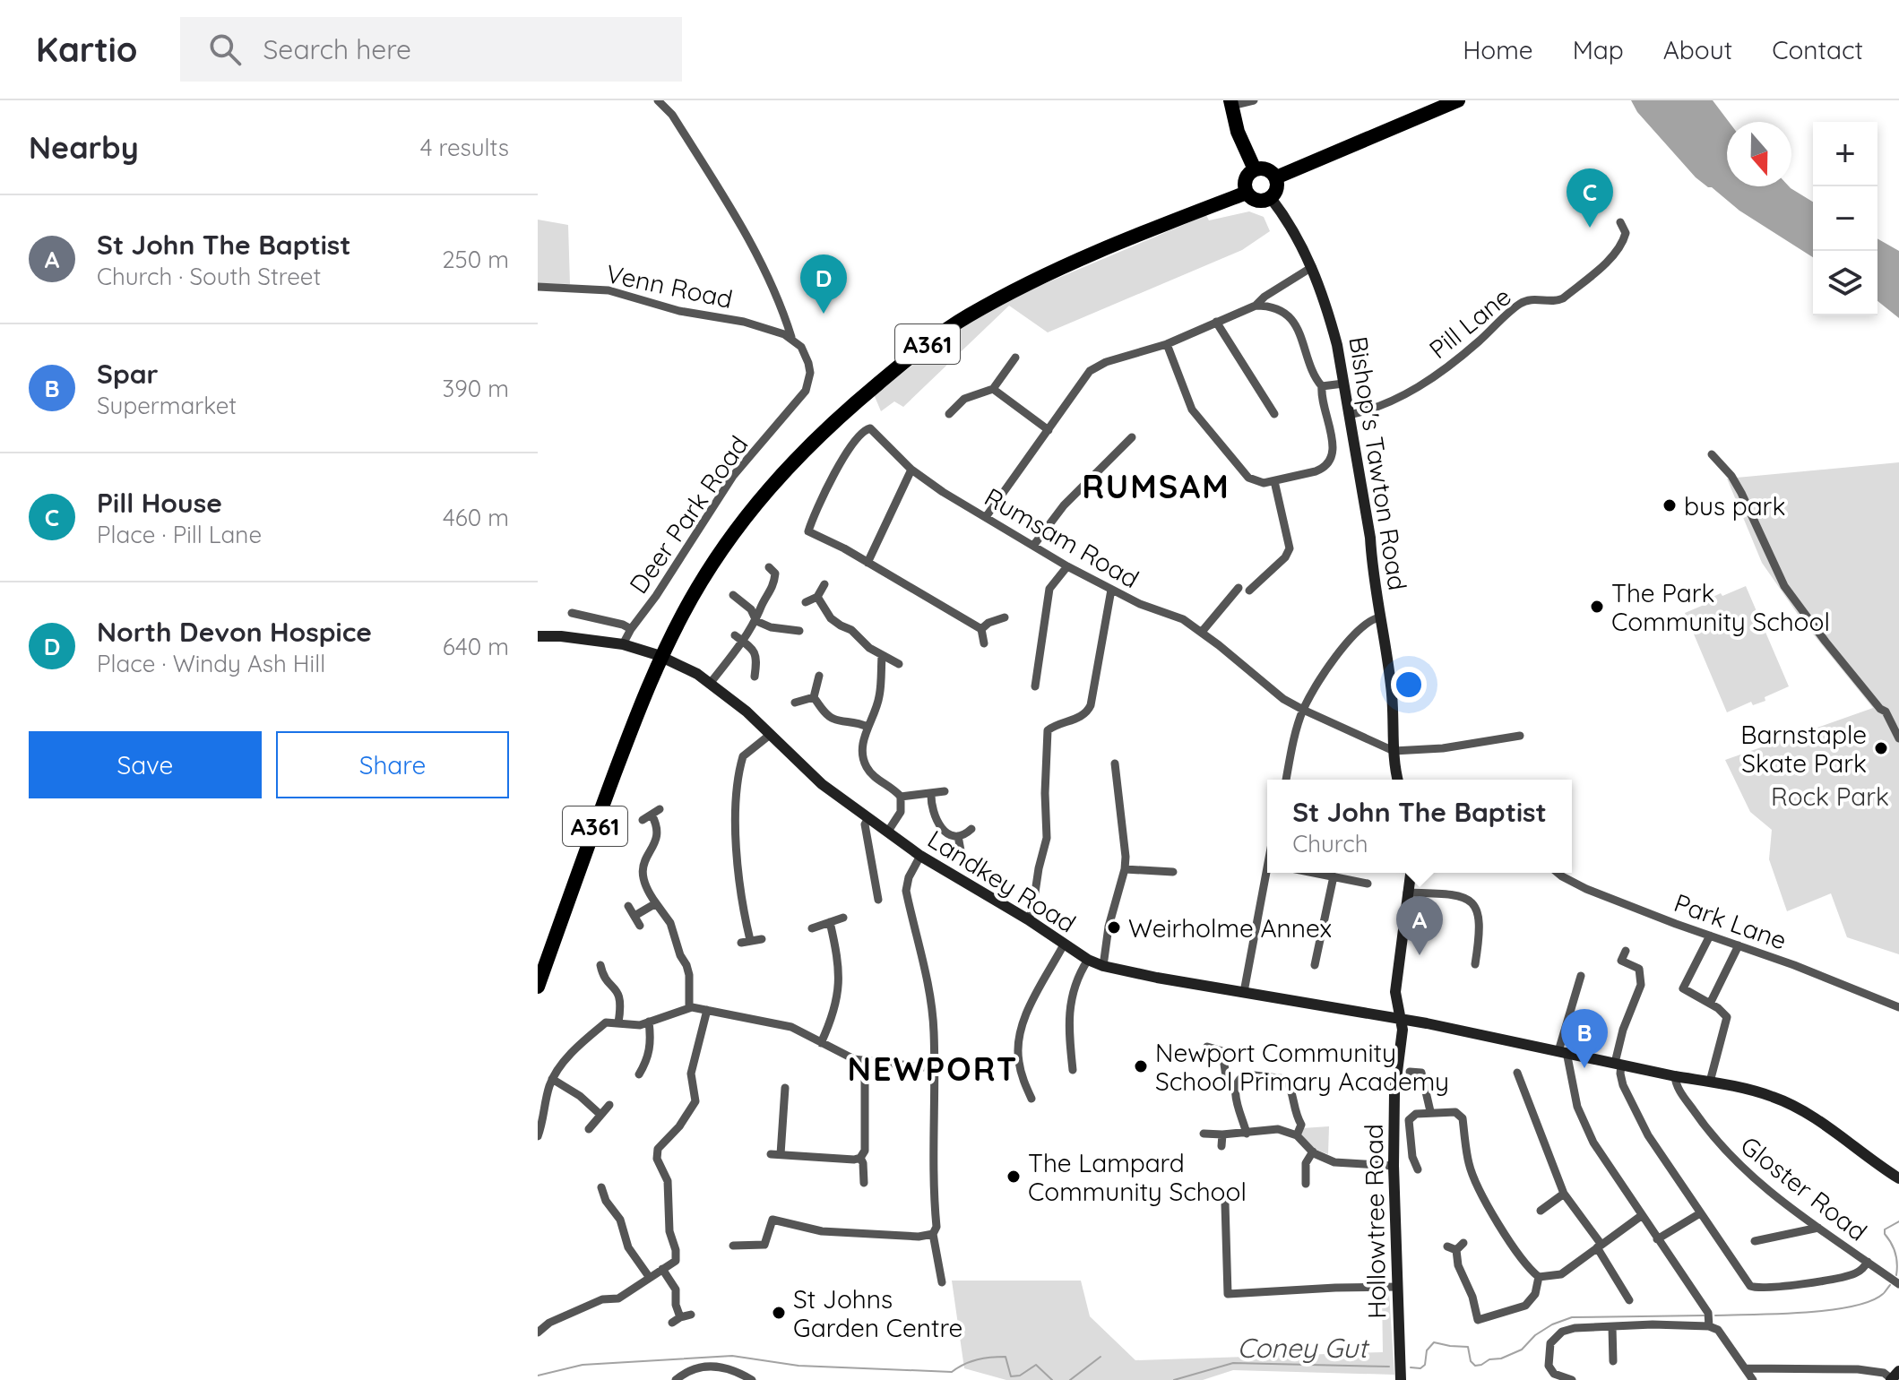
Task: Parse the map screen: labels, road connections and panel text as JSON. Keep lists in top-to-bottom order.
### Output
{
  "streets": {
    "highway": ["A361"],
    "street": [
      "Venn Road",
      "Pill Lane",
      "Bishop's Tawton Road",
      "Deer Park Road",
      "Rumsam Road",
      "Landkey Road",
      "Park Lane",
      "Gloster Road",
      "Hollowtree Road"
    ]
  },
  "crossings": [
    ["Venn Road", "Deer Park Road"],
    ["Pill Lane", "Bishop's Tawton Road"],
    ["A361", "Bishop's Tawton Road"],
    ["Bishop's Tawton Road", "Rumsam Road"],
    ["Deer Park Road", "Landkey Road"],
    ["Landkey Road", "Gloster Road"],
    ["Landkey Road", "Hollowtree Road"]
  ],
  "districts": ["RUMSAM", "NEWPORT"],
  "water": ["Coney Gut"],
  "parks": ["Rock Park"],
  "places": [
    "bus park",
    "The Park Community School",
    "Barnstaple Skate Park",
    "Weirholme Annex",
    "Newport Community School Primary Academy",
    "The Lampard Community School",
    "St Johns Garden Centre"
  ],
  "north": "bottom",
  "page": {
    "header": "Kartio",
    "search": "Search here",
    "nav": [
      "Home",
      "Map",
      "About",
      "Contact"
    ],
    "heading": ["Nearby", "4 results"],
    "map_buttons": ["+", "−"],
    "pins": [
      "C",
      "D",
      "A",
      "B"
    ],
    "list": [
      {
        "mark": "A",
        "name": "St John The Baptist",
        "note": "Church · South Street",
        "value": "250 m"
      },
      {
        "mark": "B",
        "name": "Spar",
        "note": "Supermarket",
        "value": "390 m"
      },
      {
        "mark": "C",
        "name": "Pill House",
        "note": "Place · Pill Lane",
        "value": "460 m"
      },
      {
        "mark": "D",
        "name": "North Devon Hospice",
        "note": "Place · Windy Ash Hill",
        "value": "640 m"
      }
    ],
    "buttons": ["Save", "Share"],
    "popup": ["St John The Baptist", "Church"]
  }
}
